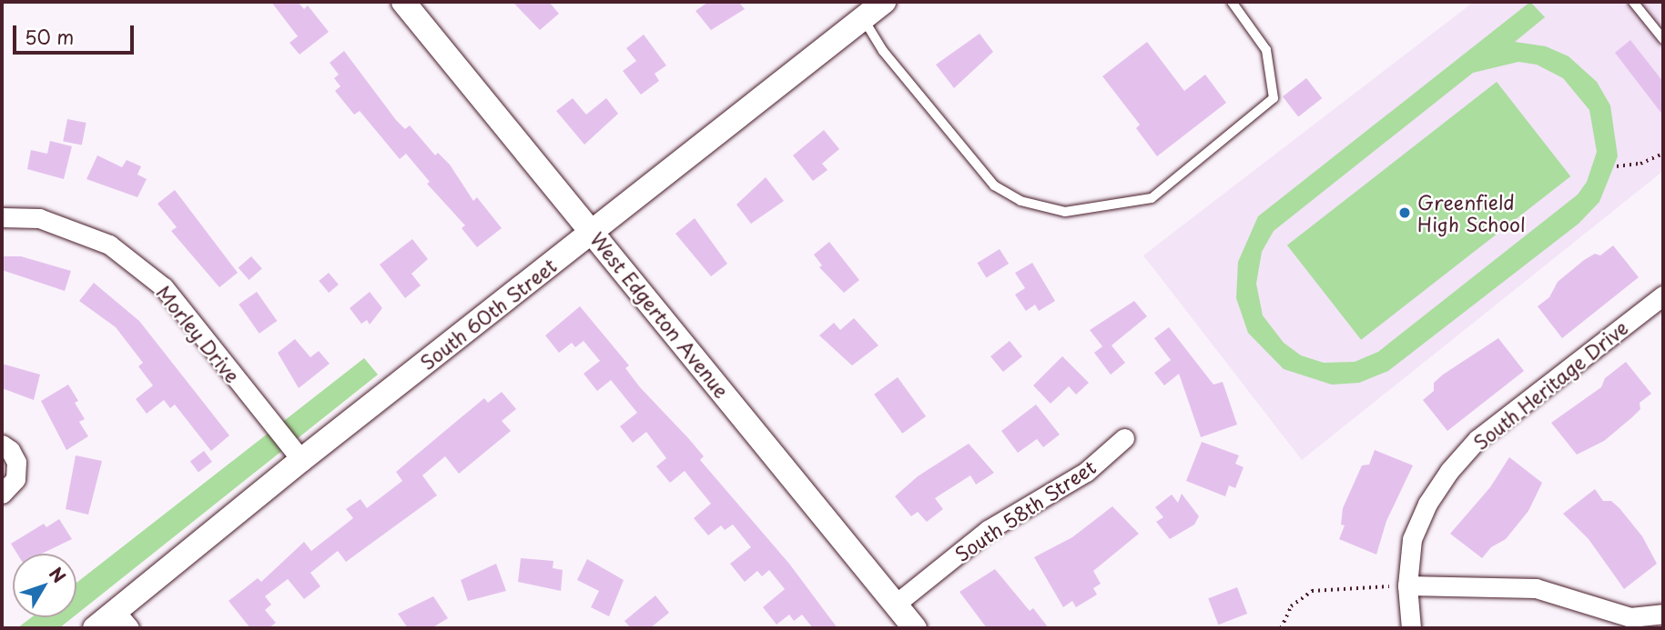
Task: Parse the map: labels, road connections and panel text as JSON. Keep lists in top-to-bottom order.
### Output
{
  "streets": {
    "street": [
      "South 60th Street",
      "West Edgerton Avenue",
      "Morley Drive",
      "South Heritage Drive",
      "South 58th Street"
    ]
  },
  "crossings": [
    ["South 60th Street", "West Edgerton Avenue"],
    ["South 60th Street", "Morley Drive"],
    ["West Edgerton Avenue", "South 58th Street"]
  ],
  "places": ["Greenfield High School"],
  "scale_bar": "50 m",
  "north": "top right"
}
